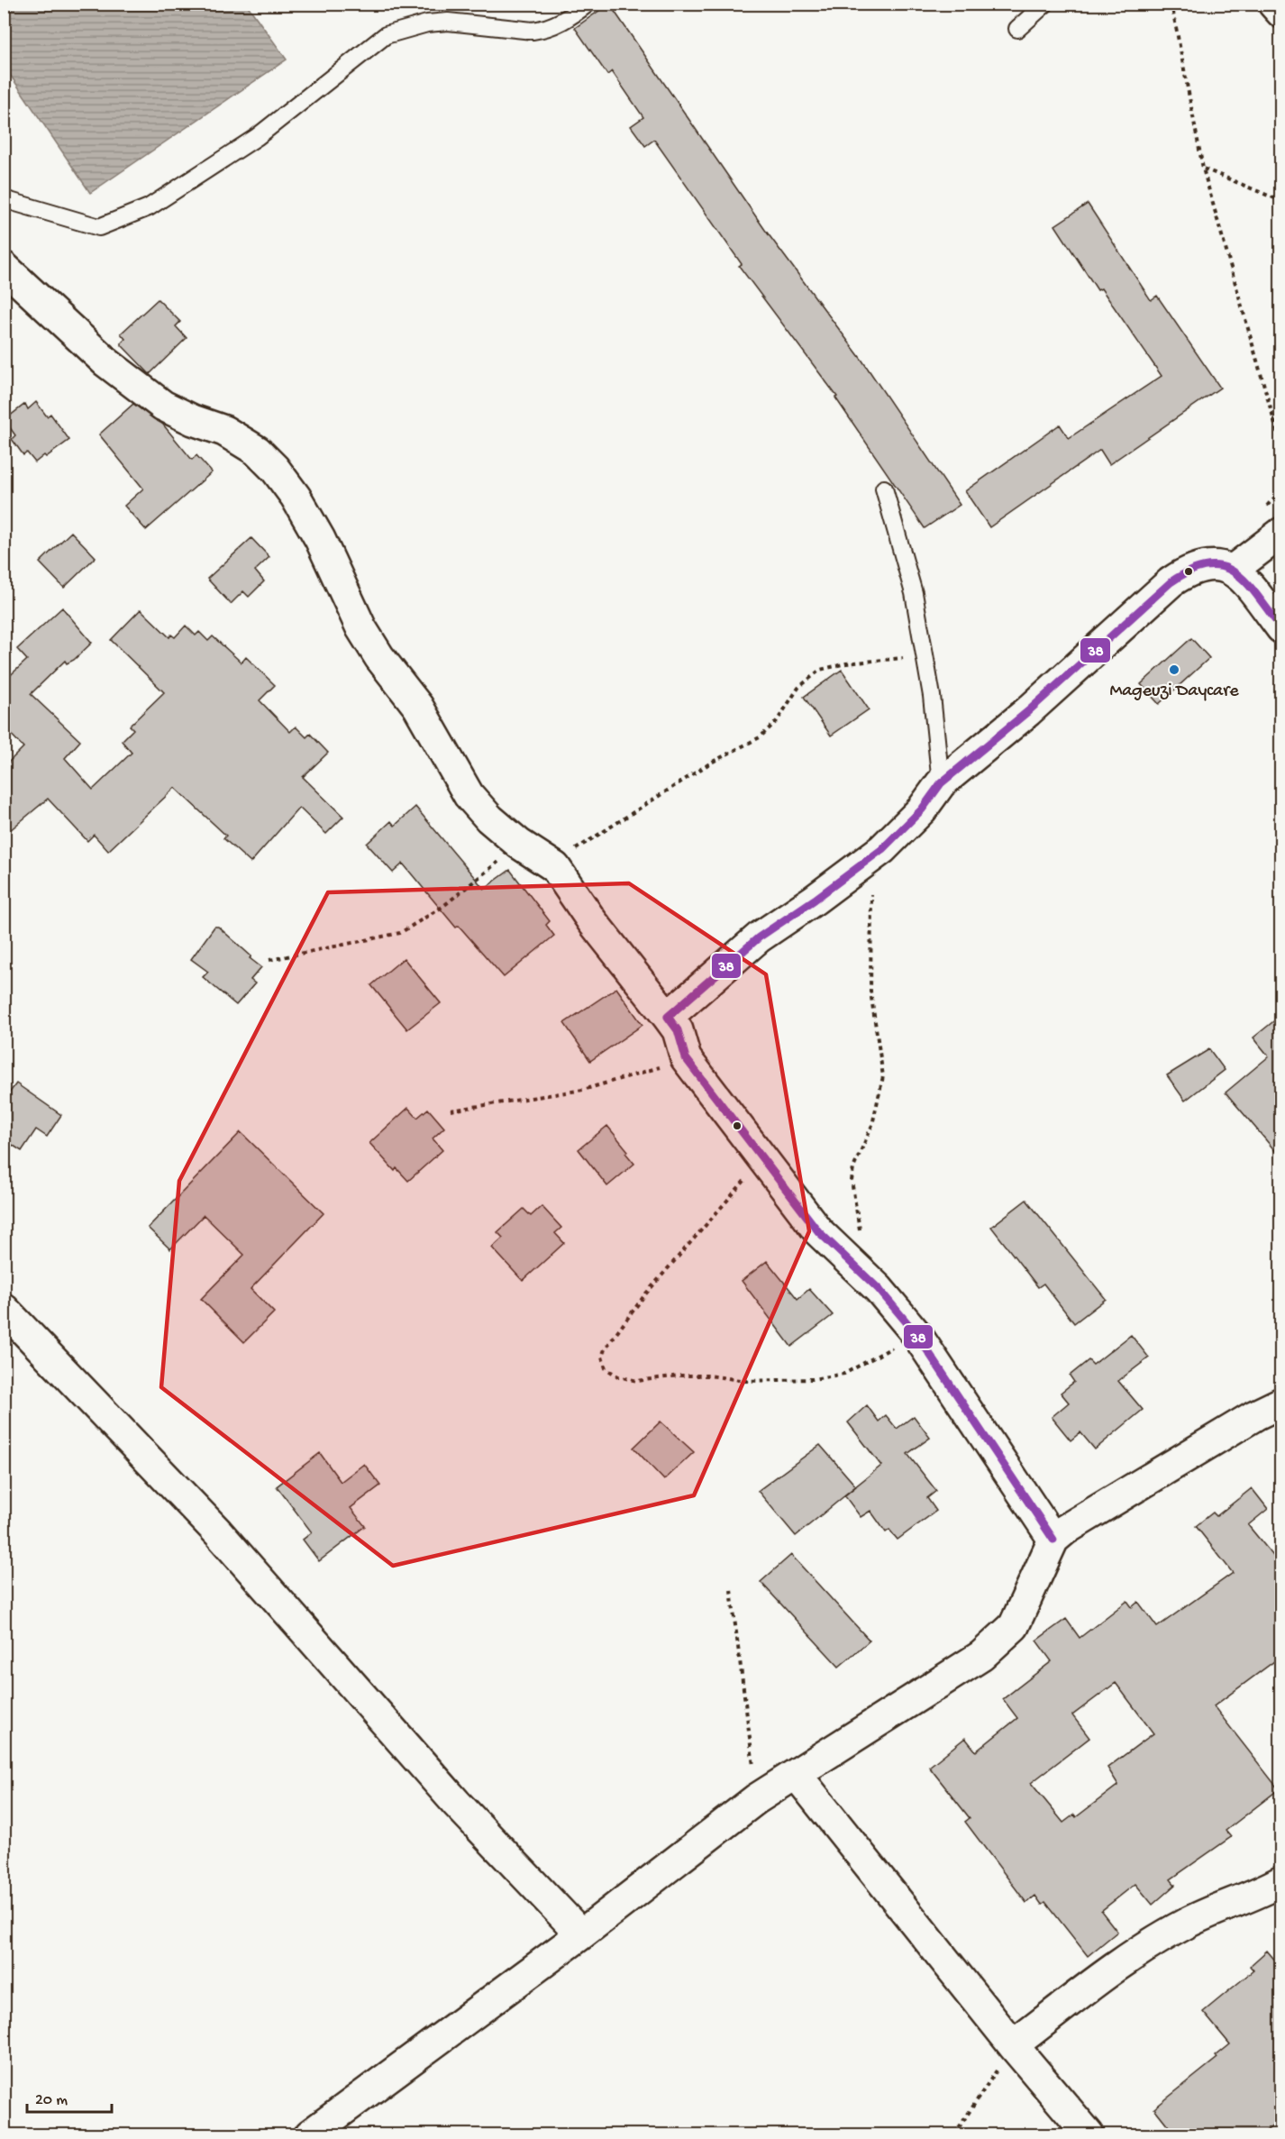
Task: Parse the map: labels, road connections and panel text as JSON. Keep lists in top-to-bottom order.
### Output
{
  "places": ["Mageuzi Daycare"],
  "lines": ["transit line 38"],
  "scale_bar": "20 m"
}
